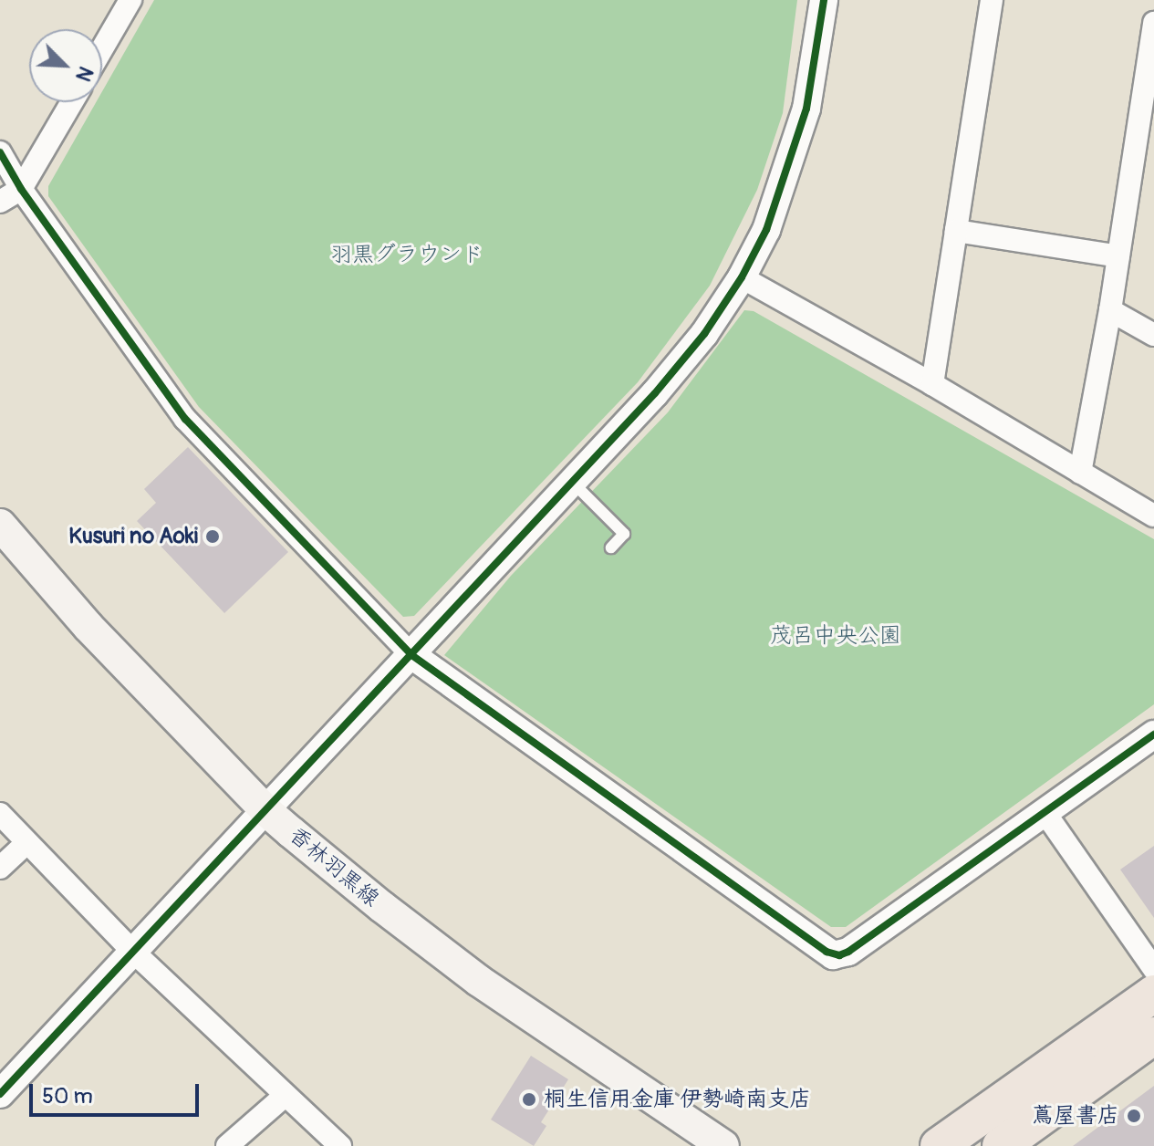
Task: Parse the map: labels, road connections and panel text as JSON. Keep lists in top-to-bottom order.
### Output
{
  "streets": {
    "main road": ["香林羽黒線"]
  },
  "parks": ["羽黒グラウンド", "茂呂中央公園"],
  "places": ["Kusuri no Aoki", "桐生信用金庫 伊勢崎南支店", "蔦屋書店"],
  "scale_bar": "50 m",
  "north": "bottom right"
}
